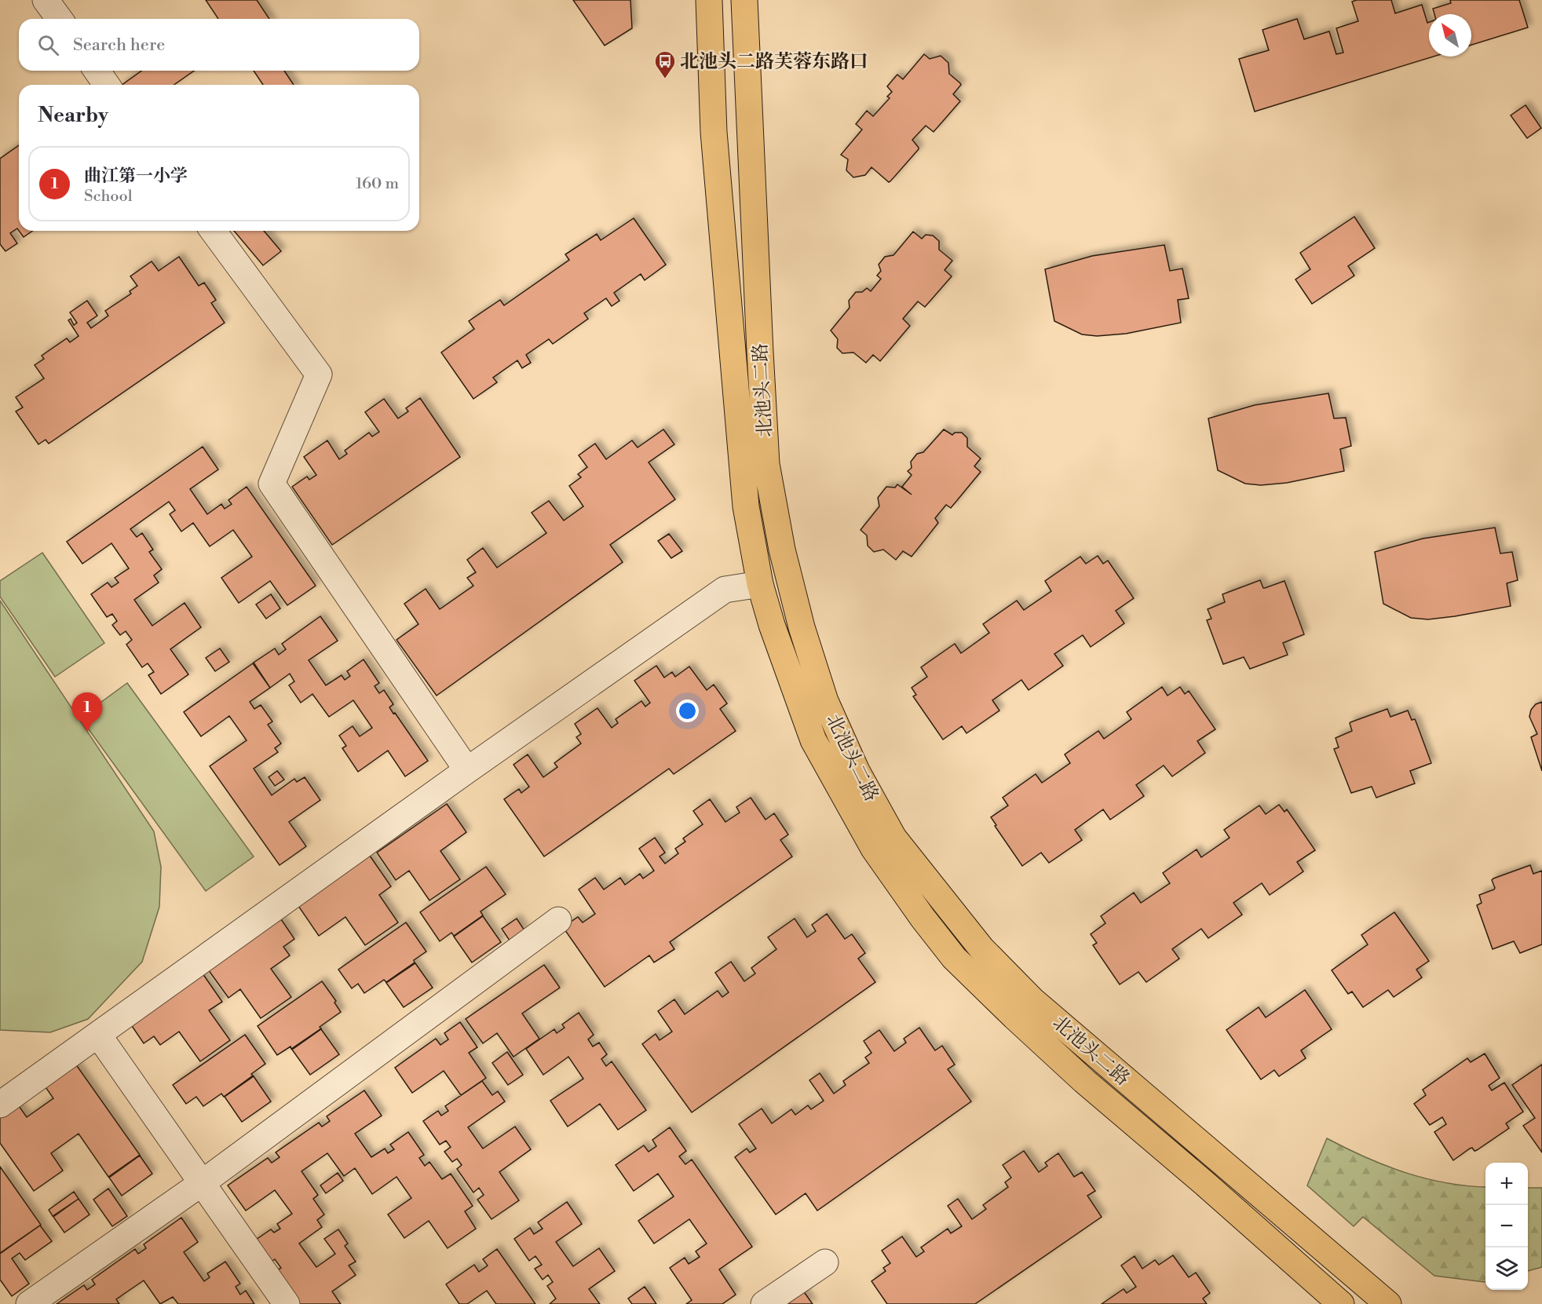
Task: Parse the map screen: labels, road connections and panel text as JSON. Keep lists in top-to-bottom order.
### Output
{
  "streets": {
    "main road": ["北池头二路"]
  },
  "places": {
    "bus stop": ["北池头二路芙蓉东路口"]
  },
  "north": "top left",
  "page": {
    "search": "Search here",
    "heading": "Nearby",
    "list": [
      {
        "mark": "1",
        "name": "曲江第一小学",
        "note": "School",
        "value": "160 m"
      }
    ],
    "pins": "1",
    "map_buttons": ["+", "−"]
  }
}
